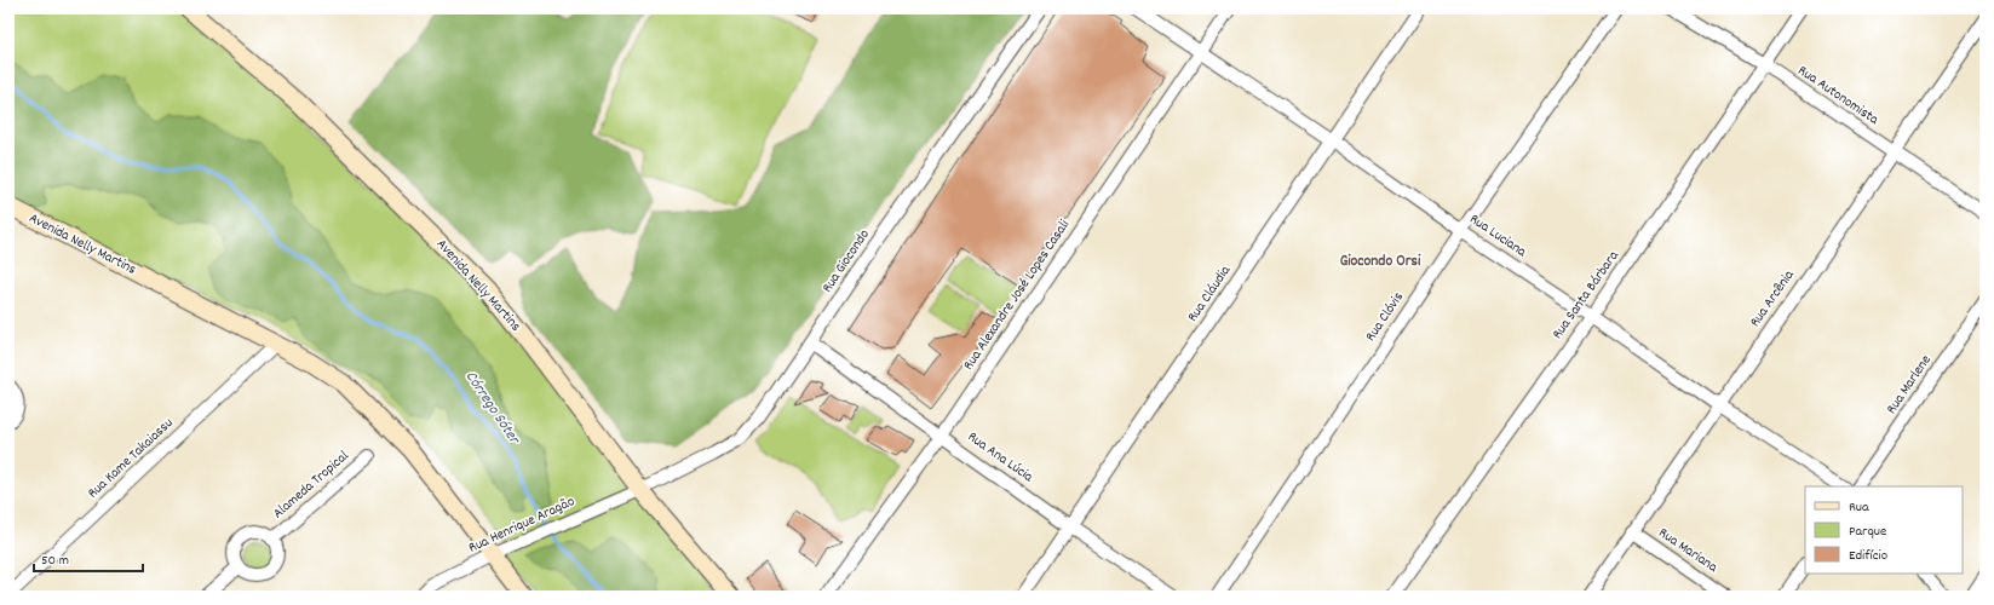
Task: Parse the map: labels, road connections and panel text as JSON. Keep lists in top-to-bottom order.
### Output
{
  "streets": {
    "main road": ["Avenida Nelly Martins"],
    "street": [
      "Rua Autonomista",
      "Rua Luciana",
      "Rua Giocondo",
      "Rua Cláudia",
      "Rua Alexandre José Lopes Casali",
      "Rua Santa Bárbara",
      "Rua Arcênia",
      "Rua Clóvis",
      "Rua Marlene",
      "Rua Ana Lúcia",
      "Rua Kame Takaiassu",
      "Alameda Tropical",
      "Rua Henrique Aragão",
      "Rua Mariana"
    ]
  },
  "crossings": [
    ["Rua Autonomista", "Rua Santa Bárbara"],
    ["Rua Autonomista", "Rua Arcênia"],
    ["Rua Luciana", "Rua Cláudia"],
    ["Rua Luciana", "Rua Alexandre José Lopes Casali"],
    ["Rua Luciana", "Rua Santa Bárbara"],
    ["Rua Luciana", "Rua Arcênia"],
    ["Rua Luciana", "Rua Clóvis"],
    ["Avenida Nelly Martins", "Rua Giocondo"],
    ["Avenida Nelly Martins", "Rua Kame Takaiassu"],
    ["Avenida Nelly Martins", "Rua Henrique Aragão"],
    ["Rua Giocondo", "Rua Ana Lúcia"],
    ["Rua Giocondo", "Rua Henrique Aragão"],
    ["Rua Cláudia", "Rua Ana Lúcia"],
    ["Rua Alexandre José Lopes Casali", "Rua Ana Lúcia"],
    ["Rua Arcênia", "Rua Mariana"]
  ],
  "districts": ["Giocondo Orsi"],
  "water": ["Córrego Sóter"],
  "legend": ["Rua", "Parque", "Edifício"],
  "scale_bar": "50 m"
}
